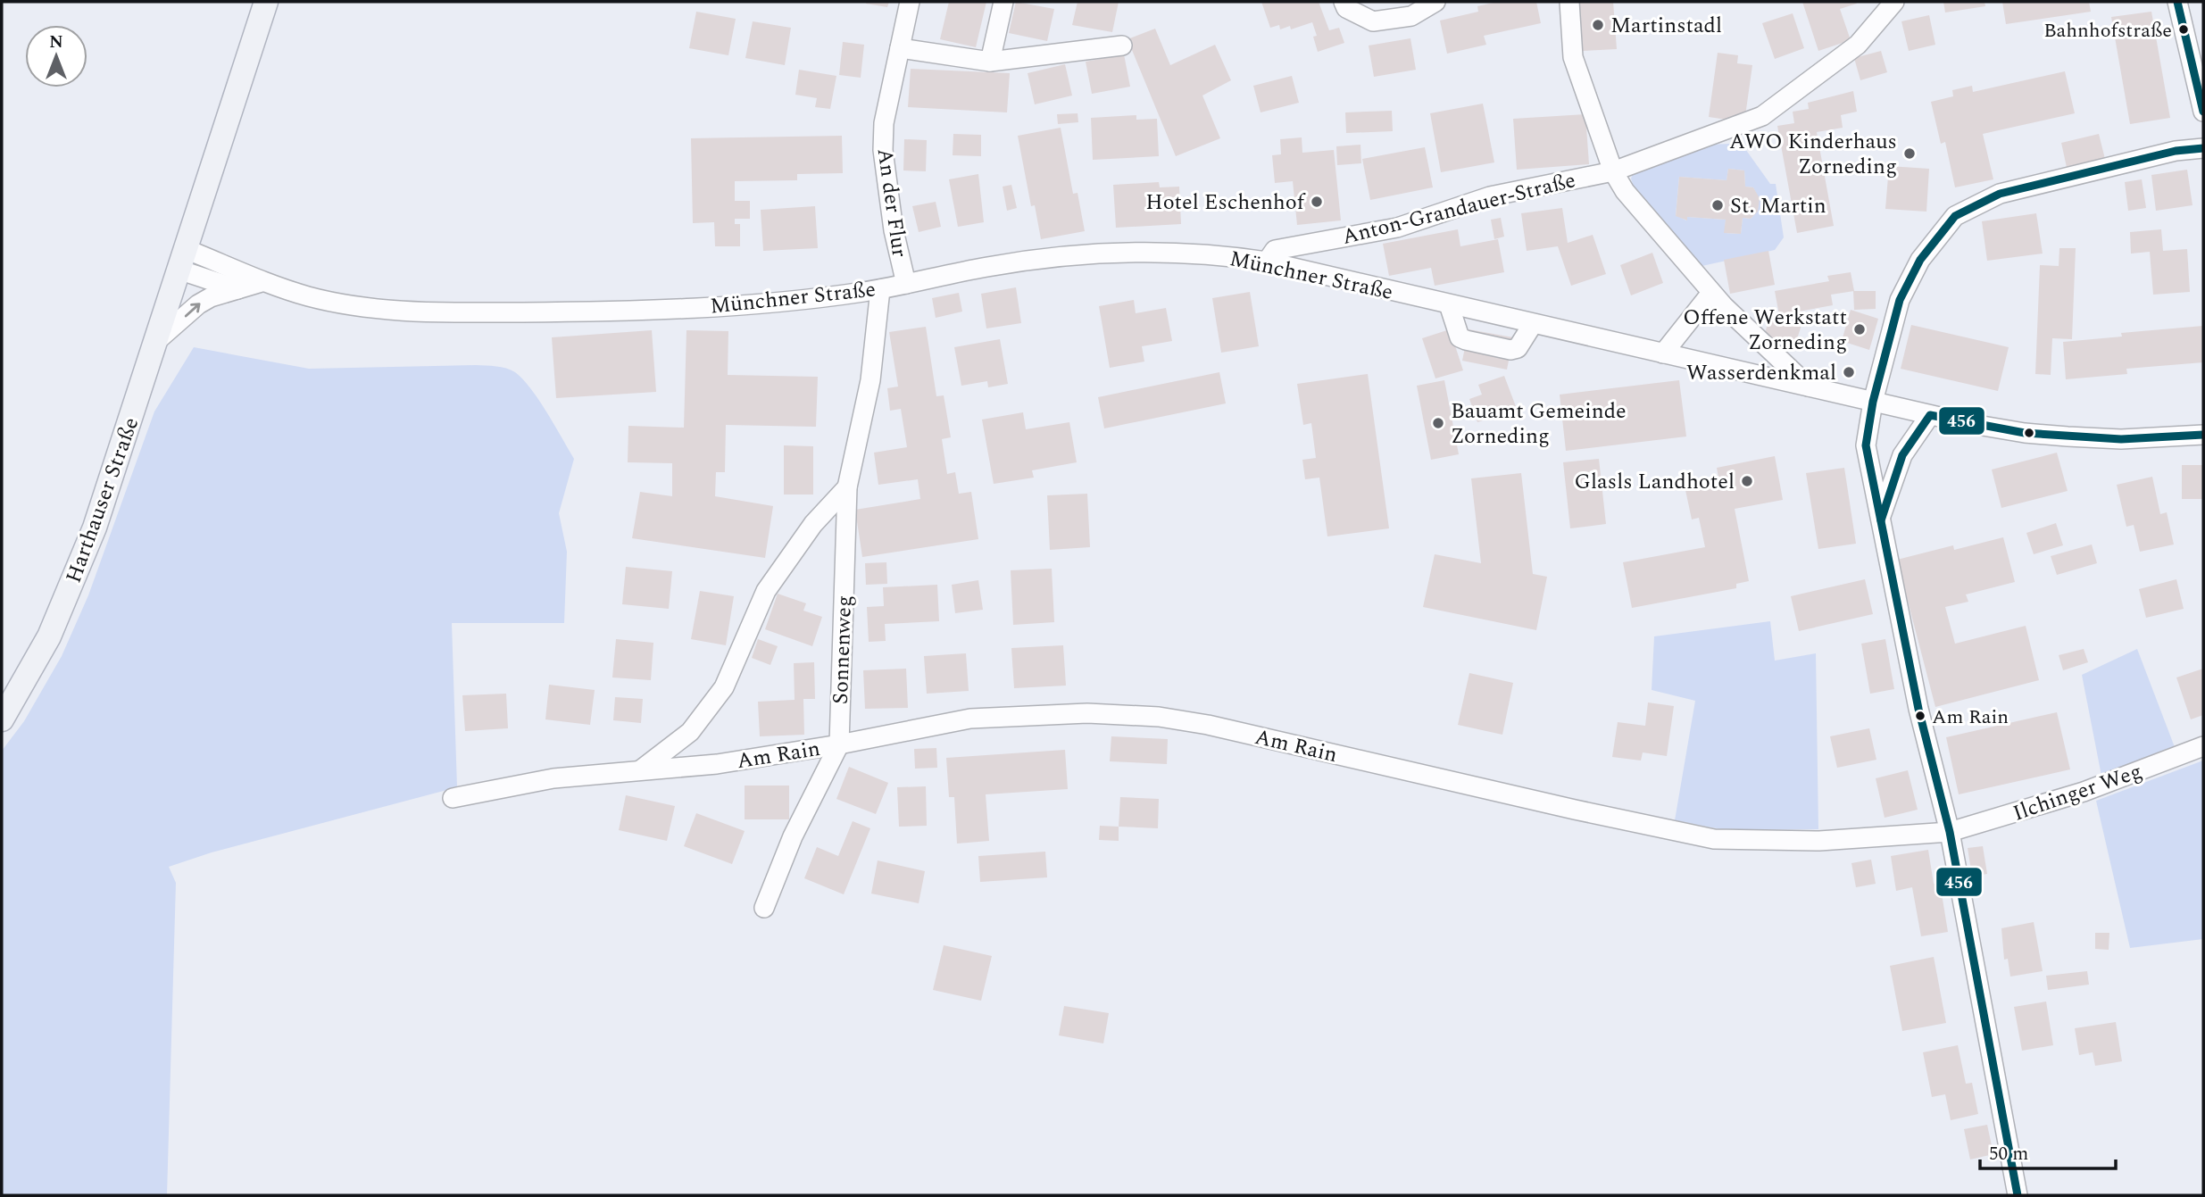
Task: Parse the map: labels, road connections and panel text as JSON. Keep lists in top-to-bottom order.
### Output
{
  "streets": {
    "main road": ["Harthauser Straße"],
    "street": [
      "An der Flur",
      "Anton-Grandauer-Straße",
      "Münchner Straße",
      "Sonnenweg",
      "Am Rain",
      "Ilchinger Weg"
    ]
  },
  "crossings": [
    ["An der Flur", "Münchner Straße"],
    ["Anton-Grandauer-Straße", "Münchner Straße"],
    ["Münchner Straße", "Harthauser Straße"],
    ["Sonnenweg", "Am Rain"],
    ["Am Rain", "Ilchinger Weg"]
  ],
  "places": [
    "Martinstadl",
    "Bahnhofstraße",
    "AWO Kinderhaus Zorneding",
    "Hotel Eschenhof",
    "St. Martin",
    "Offene Werkstatt Zorneding",
    "Wasserdenkmal",
    "Bauamt Gemeinde Zorneding",
    "Glasls Landhotel",
    "Am Rain"
  ],
  "lines": ["transit line 456"],
  "scale_bar": "50 m",
  "north": "top"
}
